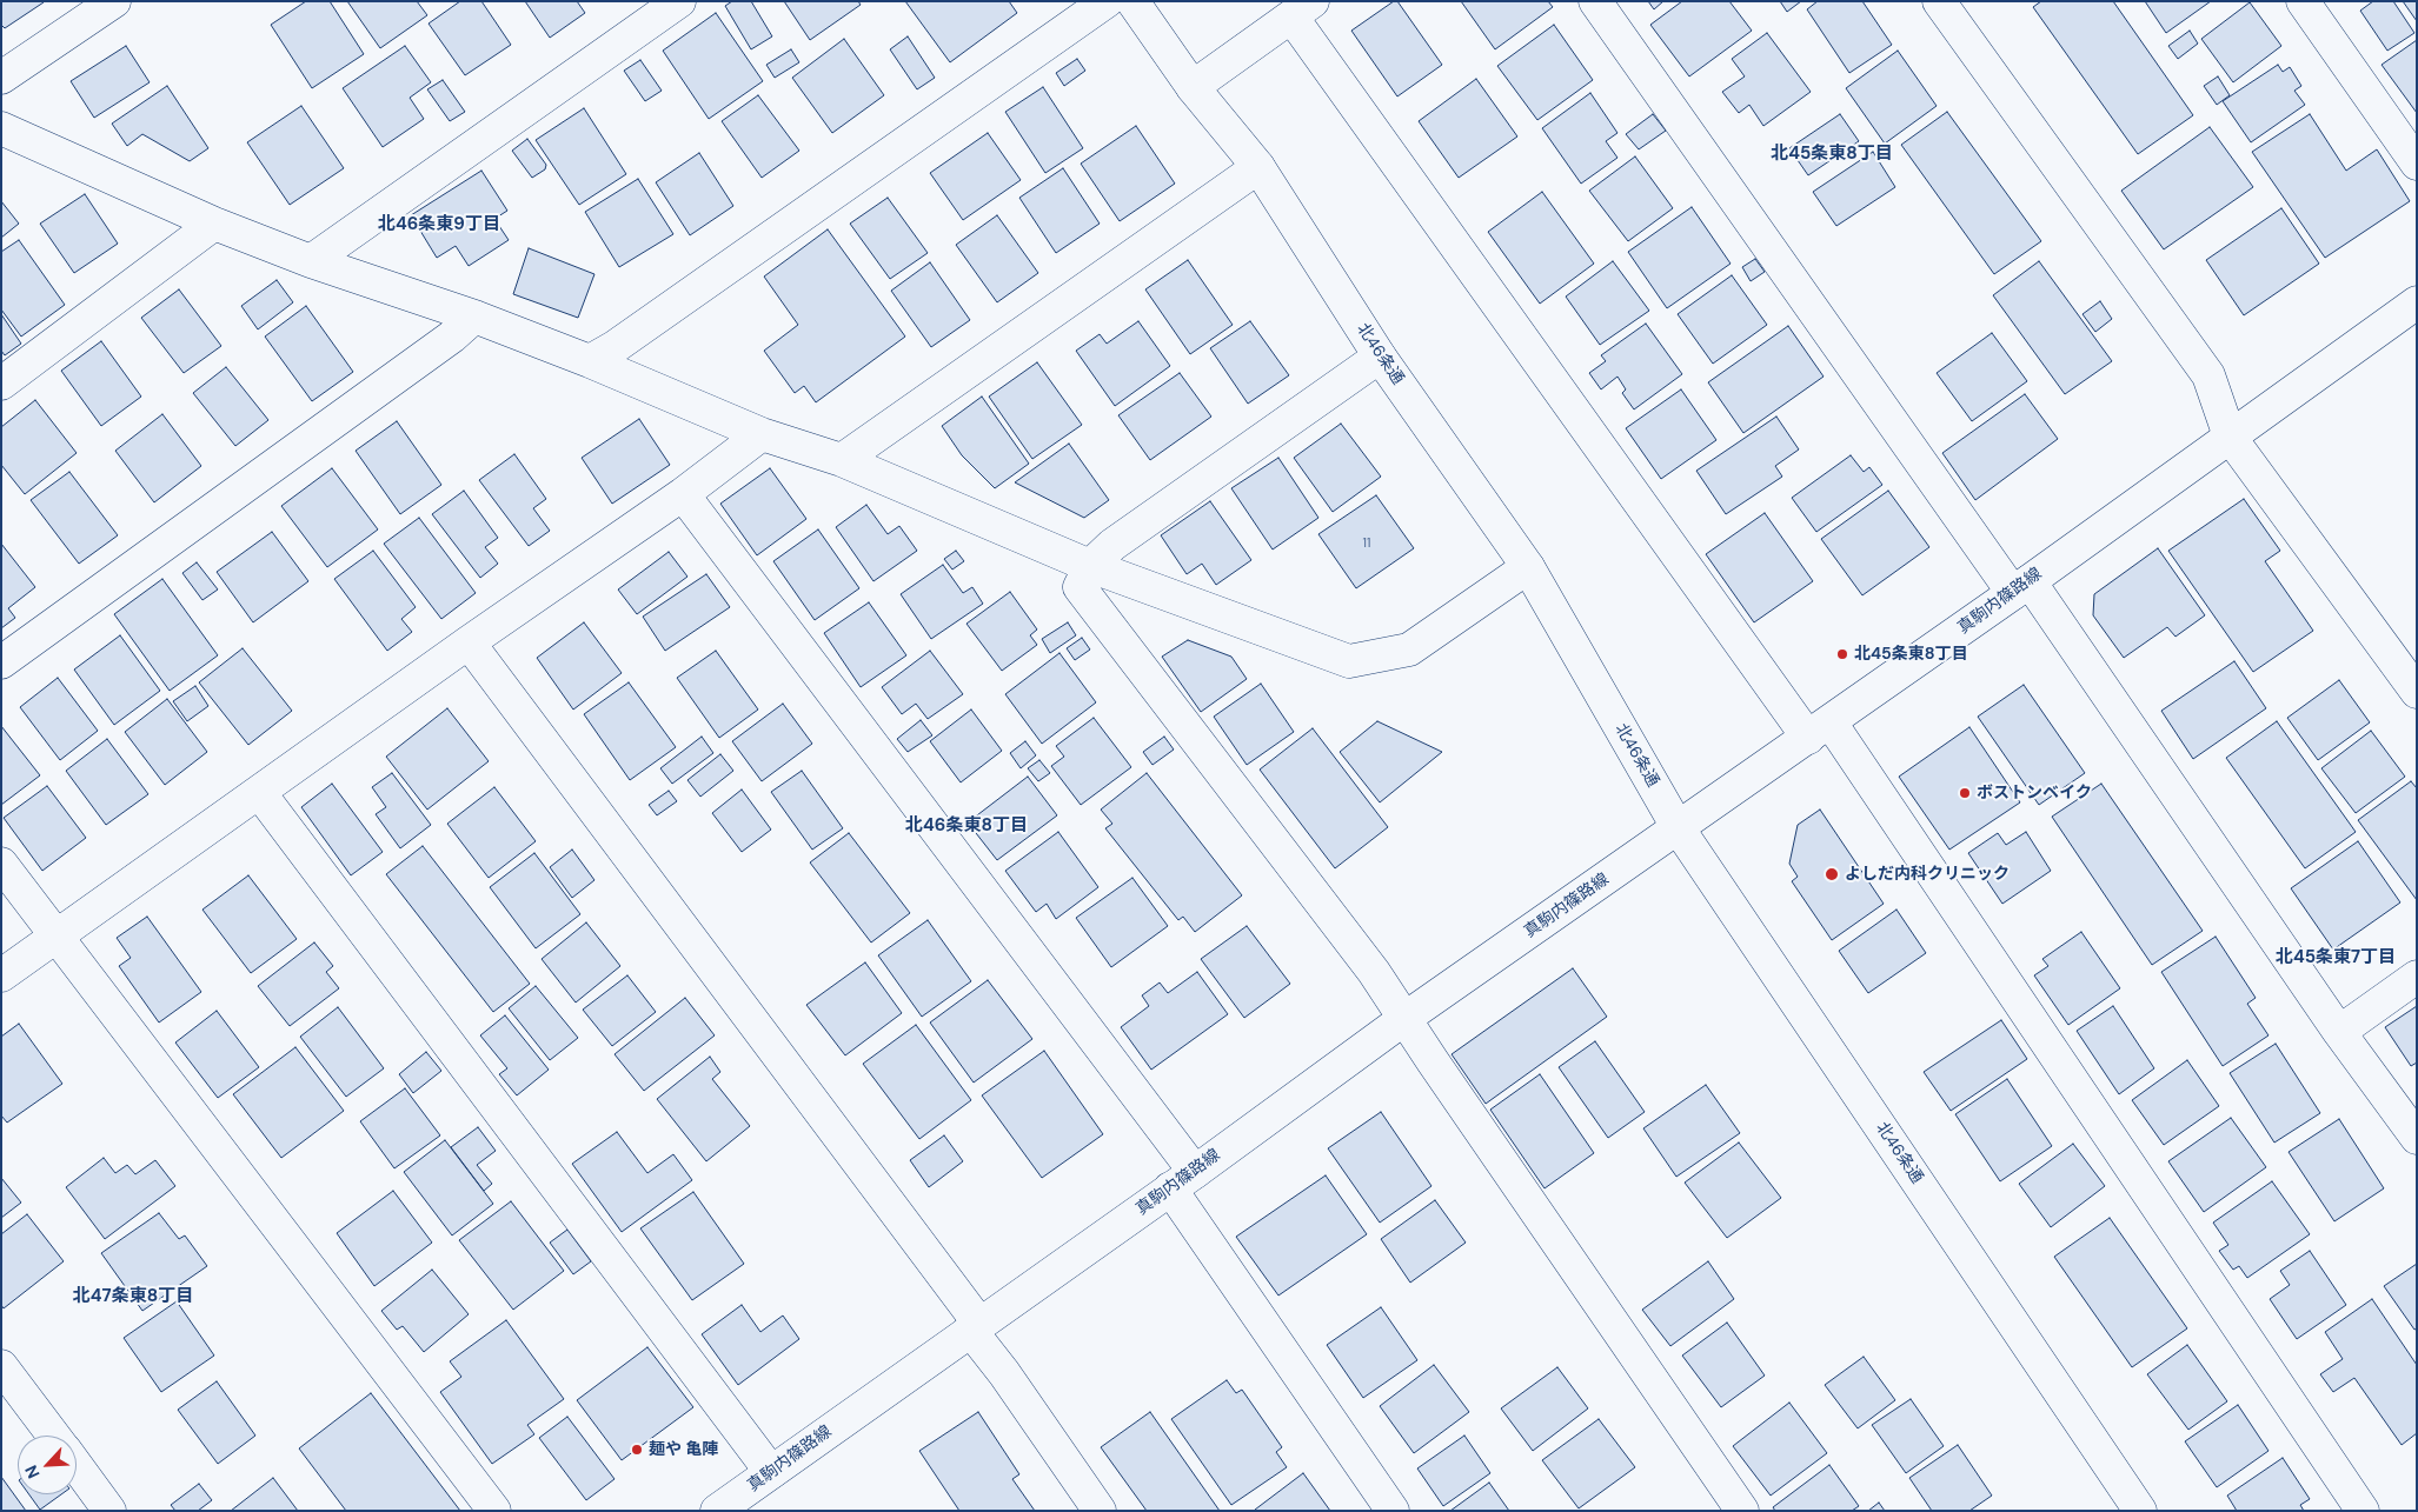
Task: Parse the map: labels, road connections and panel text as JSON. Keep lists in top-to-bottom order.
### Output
{
  "streets": {
    "street": ["北46条通", "真駒内篠路線"]
  },
  "crossings": [
    ["北46条通", "真駒内篠路線"]
  ],
  "districts": [
    "北45条東8丁目",
    "北46条東9丁目",
    "北46条東8丁目",
    "北45条東7丁目",
    "北47条東8丁目"
  ],
  "places": [
    "北45条東8丁目",
    "ボストンベイク",
    "よしだ内科クリニック",
    "麺や 亀陣"
  ],
  "house_numbers": ["11"],
  "north": "bottom left"
}
